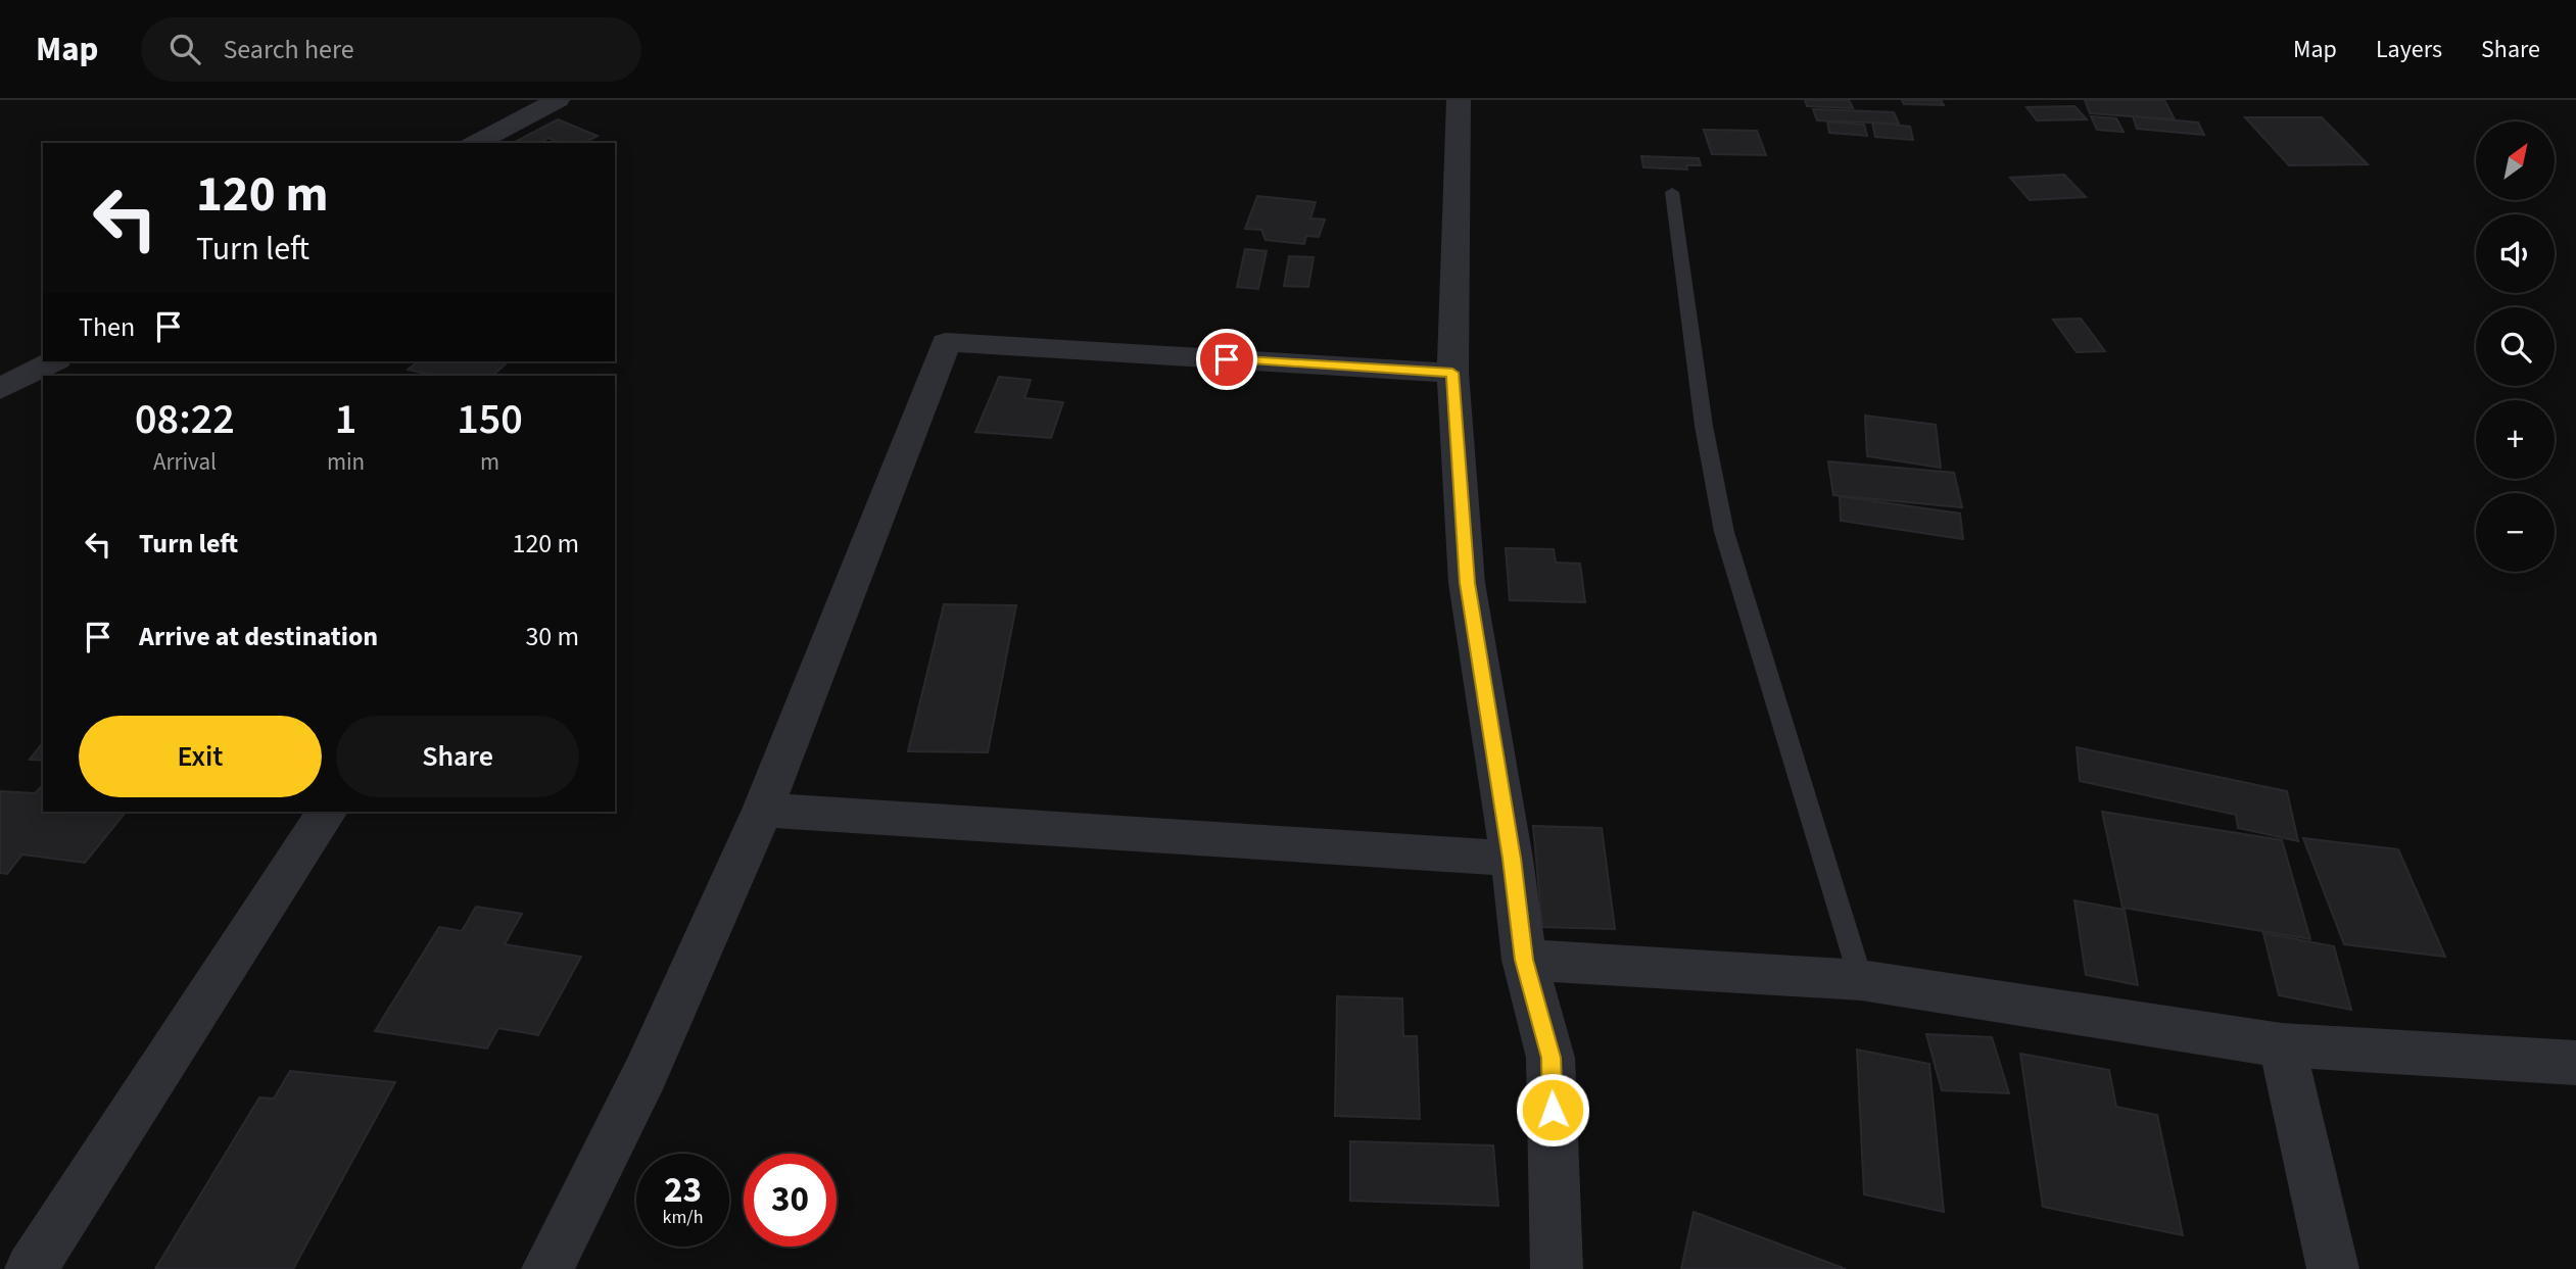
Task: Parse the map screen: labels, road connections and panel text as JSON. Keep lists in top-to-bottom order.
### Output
{
  "north": "top right",
  "page": {
    "header": "Map",
    "search": "Search here",
    "nav": ["Map", "Layers", "Share"],
    "map_buttons": ["+", "−"],
    "turn": ["120 m", "Turn left"],
    "then": "Then",
    "eta": [
      "08:22",
      "Arrival",
      "1",
      "min",
      "150",
      "m"
    ],
    "list": [
      {
        "name": "Turn left",
        "value": "120 m"
      },
      {
        "name": "Arrive at destination",
        "value": "30 m"
      }
    ],
    "buttons": ["Exit", "Share"],
    "speed": "23 km/h",
    "limit": "30"
  }
}
